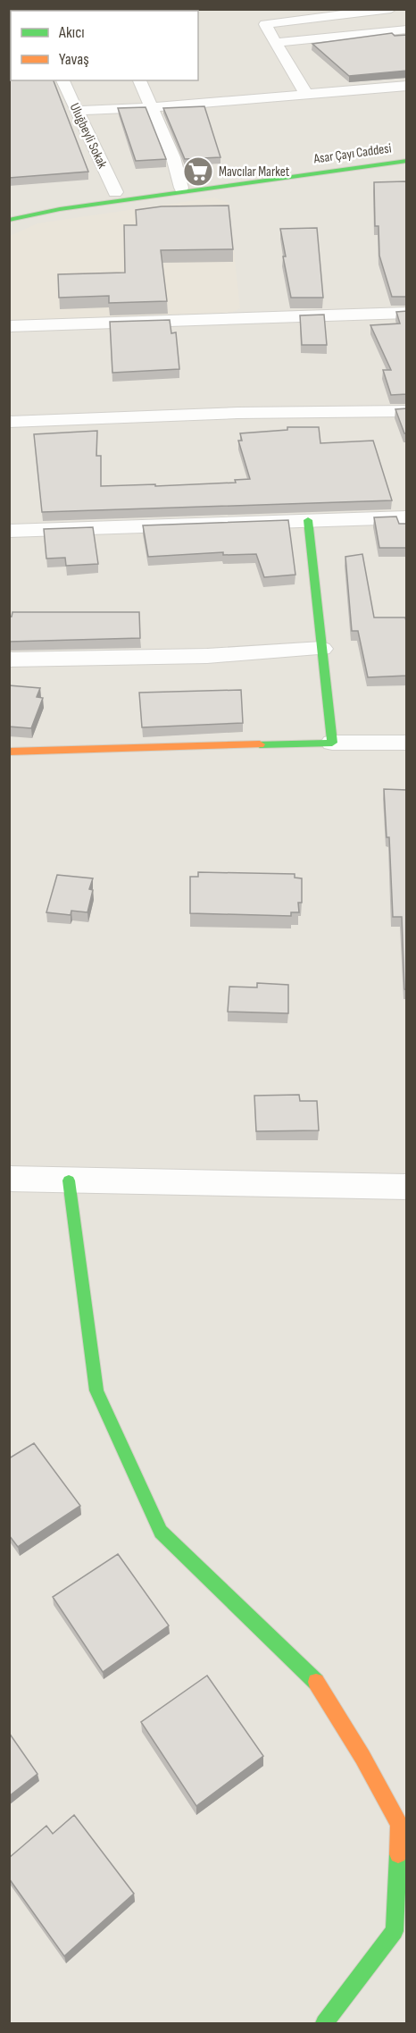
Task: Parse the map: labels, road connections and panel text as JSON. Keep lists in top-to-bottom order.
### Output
{
  "streets": {
    "street": ["Uluğbeyli Sokak", "Asar Çayı Caddesi"]
  },
  "places": {
    "supermarket": ["Mavcılar Market"]
  },
  "legend": ["Akıcı", "Yavaş"]
}
